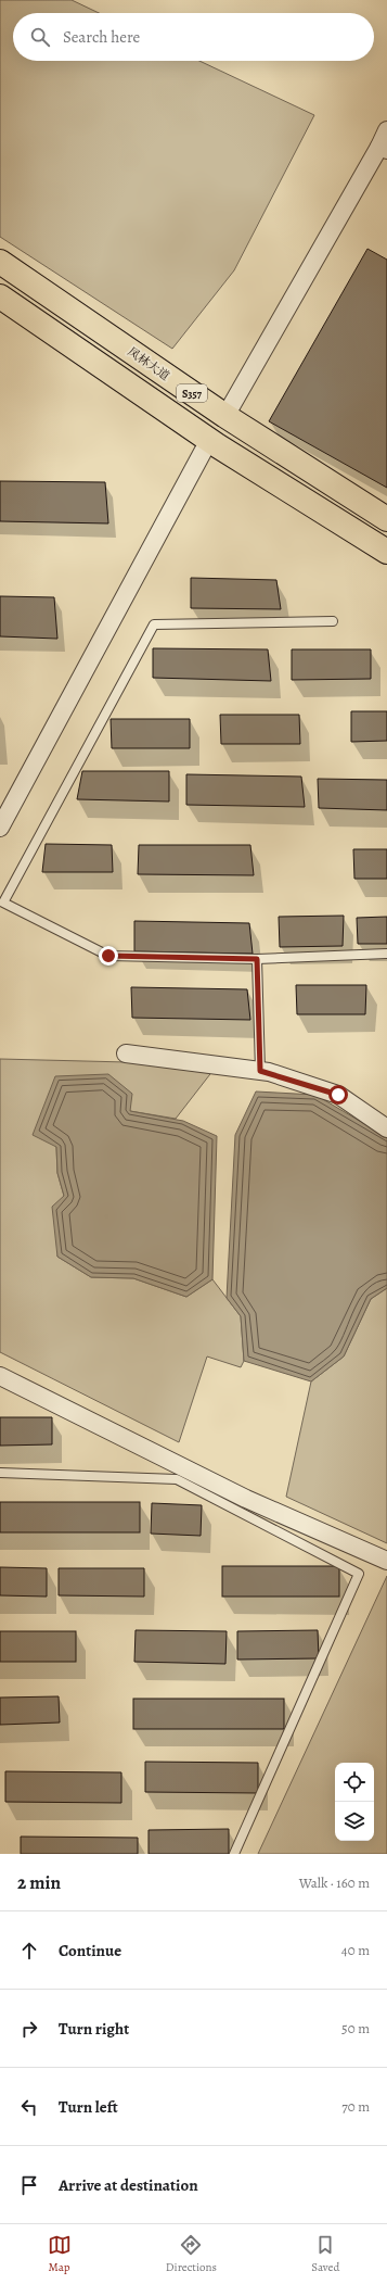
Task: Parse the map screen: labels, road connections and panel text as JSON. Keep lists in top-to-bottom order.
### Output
{
  "streets": {
    "main road": ["凤林大道", "S357"]
  },
  "page": {
    "search": "Search here",
    "heading": ["2 min", "Walk · 160 m"],
    "list": [
      ["Continue", "40 m"],
      ["Turn right", "50 m"],
      ["Turn left", "70 m"],
      "Arrive at destination"
    ],
    "nav": ["Map", "Directions", "Saved"]
  }
}
